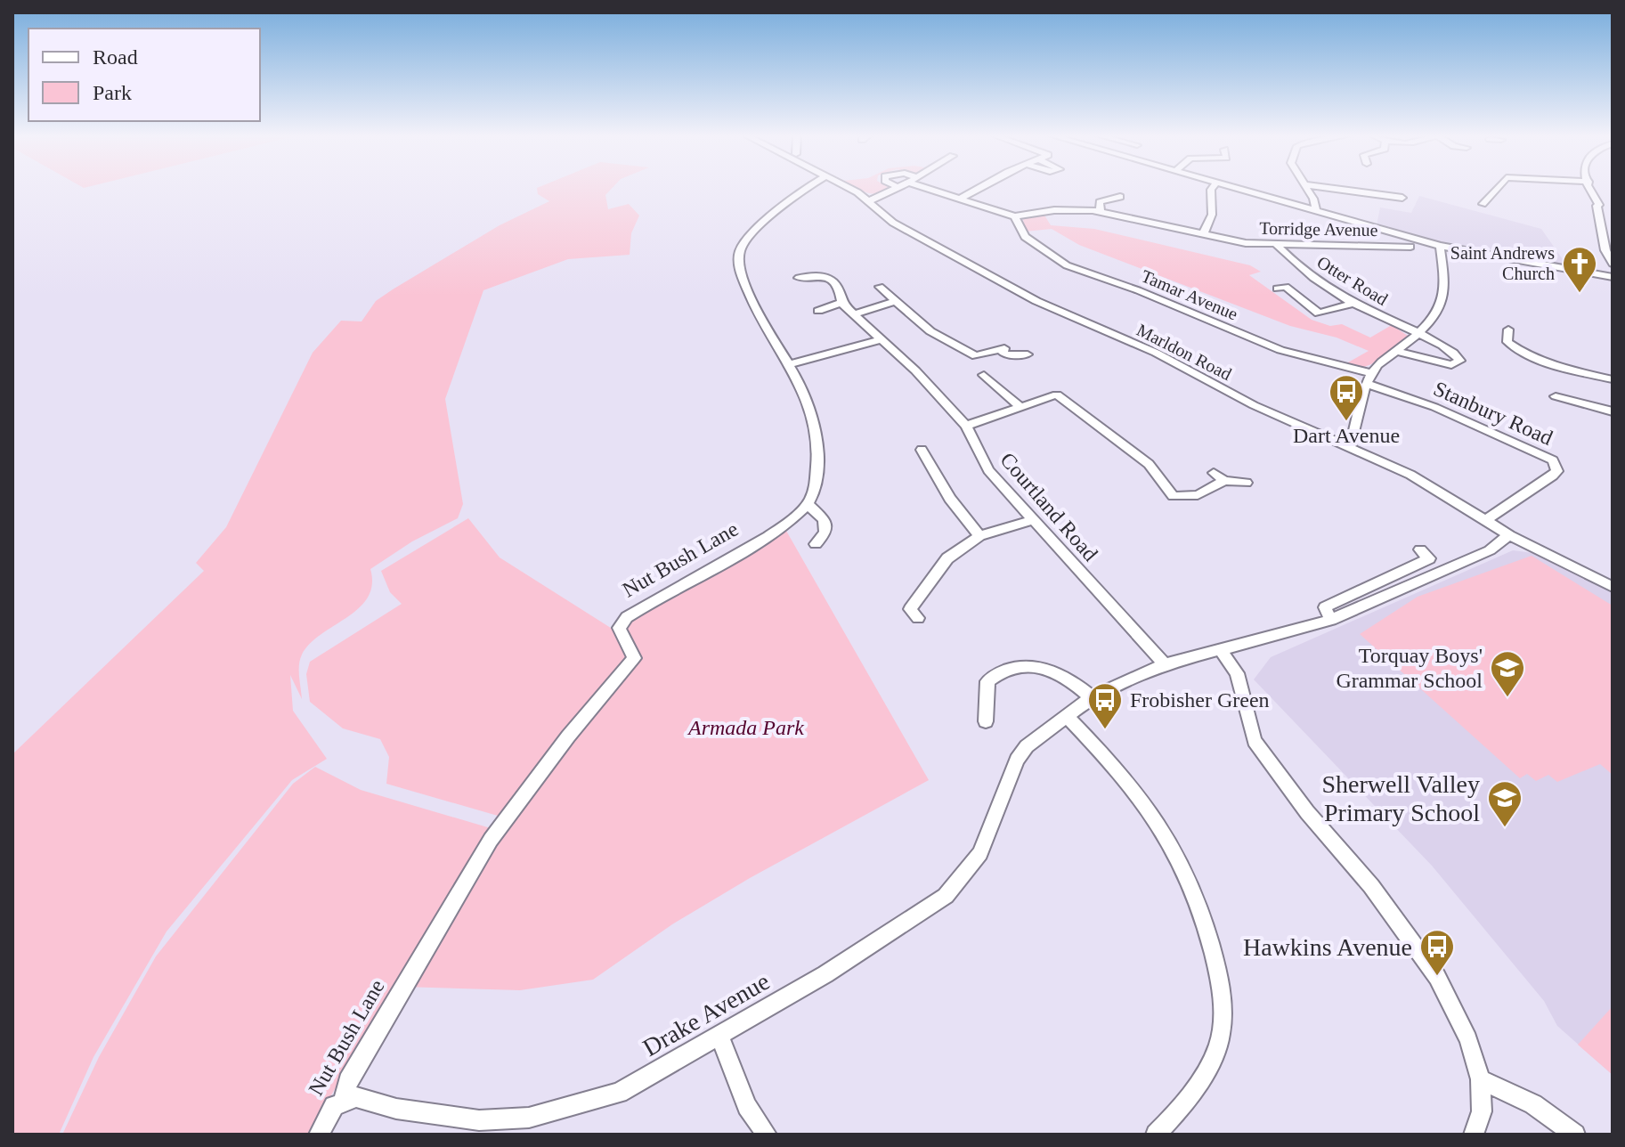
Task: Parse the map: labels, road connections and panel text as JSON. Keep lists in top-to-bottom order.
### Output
{
  "streets": {
    "street": [
      "Torridge Avenue",
      "Otter Road",
      "Tamar Avenue",
      "Marldon Road",
      "Stanbury Road",
      "Courtland Road",
      "Nut Bush Lane",
      "Drake Avenue"
    ]
  },
  "crossings": [
    ["Torridge Avenue", "Otter Road"],
    ["Torridge Avenue", "Tamar Avenue"],
    ["Tamar Avenue", "Stanbury Road"],
    ["Marldon Road", "Stanbury Road"],
    ["Marldon Road", "Drake Avenue"],
    ["Courtland Road", "Drake Avenue"],
    ["Nut Bush Lane", "Drake Avenue"]
  ],
  "parks": ["Armada Park"],
  "places": {
    "church": ["Saint Andrews Church"],
    "bus stop": ["Dart Avenue", "Frobisher Green", "Hawkins Avenue"],
    "school or university": ["Torquay Boys' Grammar School", "Sherwell Valley Primary School"]
  },
  "legend": ["Road", "Park"]
}
